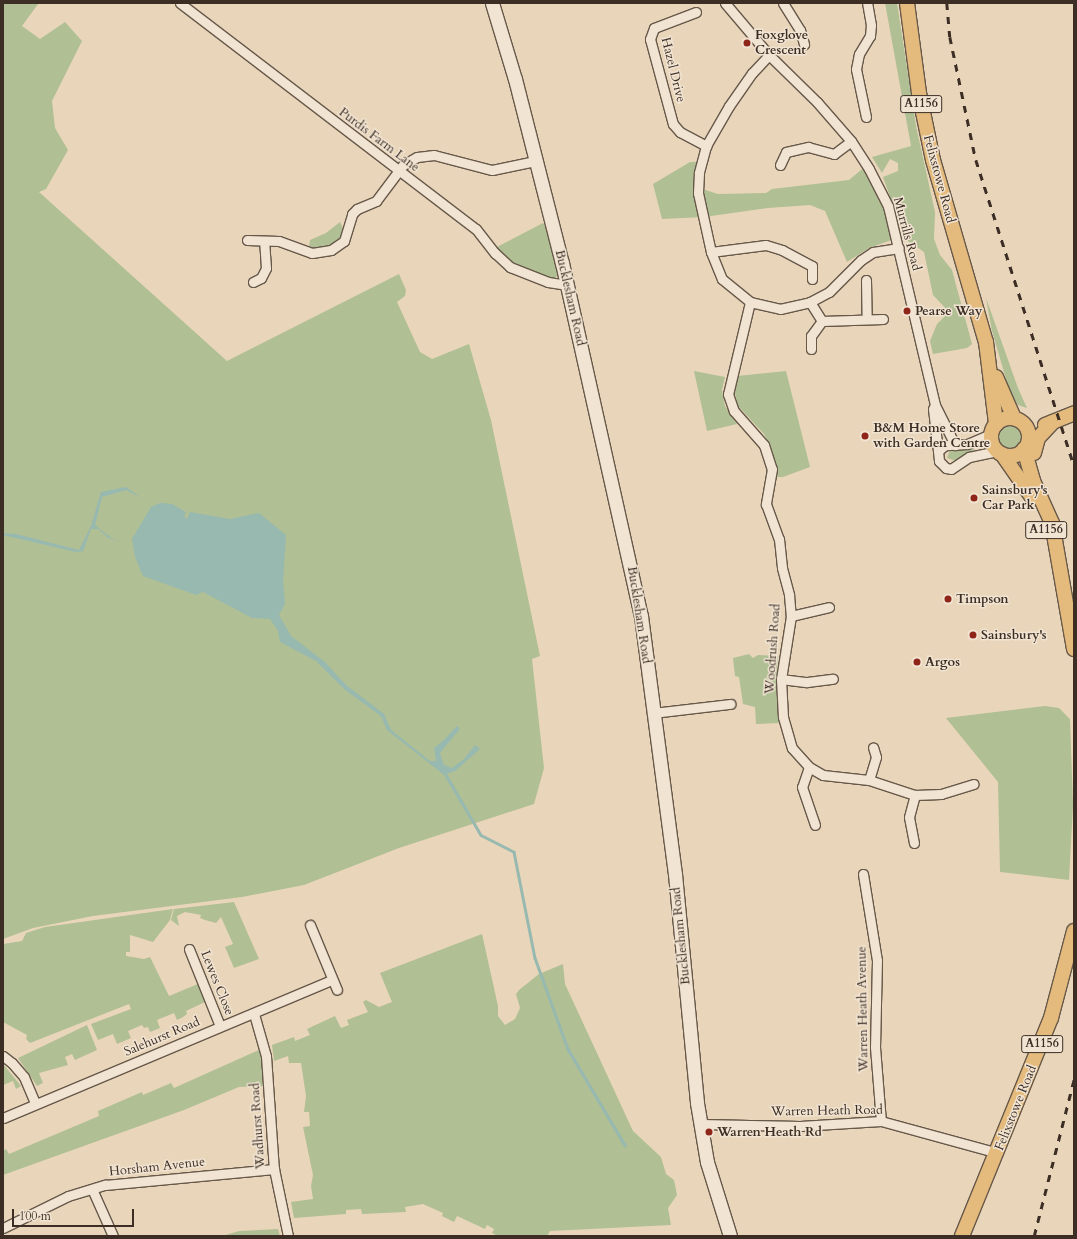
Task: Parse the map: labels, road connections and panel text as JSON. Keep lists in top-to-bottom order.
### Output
{
  "streets": {
    "main road": ["A1156", "Felixstowe Road"],
    "street": [
      "Hazel Drive",
      "Purdis Farm Lane",
      "Murrills Road",
      "Bucklesham Road",
      "Woodrush Road",
      "Lewes Close",
      "Warren Heath Avenue",
      "Salehurst Road",
      "Warren Heath Road",
      "Wadhurst Road",
      "Horsham Avenue"
    ]
  },
  "crossings": [
    ["A1156", "Felixstowe Road"],
    ["A1156", "Murrills Road"],
    ["Purdis Farm Lane", "Bucklesham Road"],
    ["Felixstowe Road", "Murrills Road"],
    ["Felixstowe Road", "Warren Heath Road"],
    ["Bucklesham Road", "Warren Heath Road"],
    ["Lewes Close", "Salehurst Road"],
    ["Warren Heath Avenue", "Warren Heath Road"],
    ["Salehurst Road", "Wadhurst Road"],
    ["Wadhurst Road", "Horsham Avenue"]
  ],
  "places": [
    "Foxglove Crescent",
    "Pearse Way",
    "B&M Home Store with Garden Centre",
    "Sainsbury's Car Park",
    "Timpson",
    "Sainsbury's",
    "Argos",
    "Warren Heath Rd"
  ],
  "scale_bar": "100 m"
}
